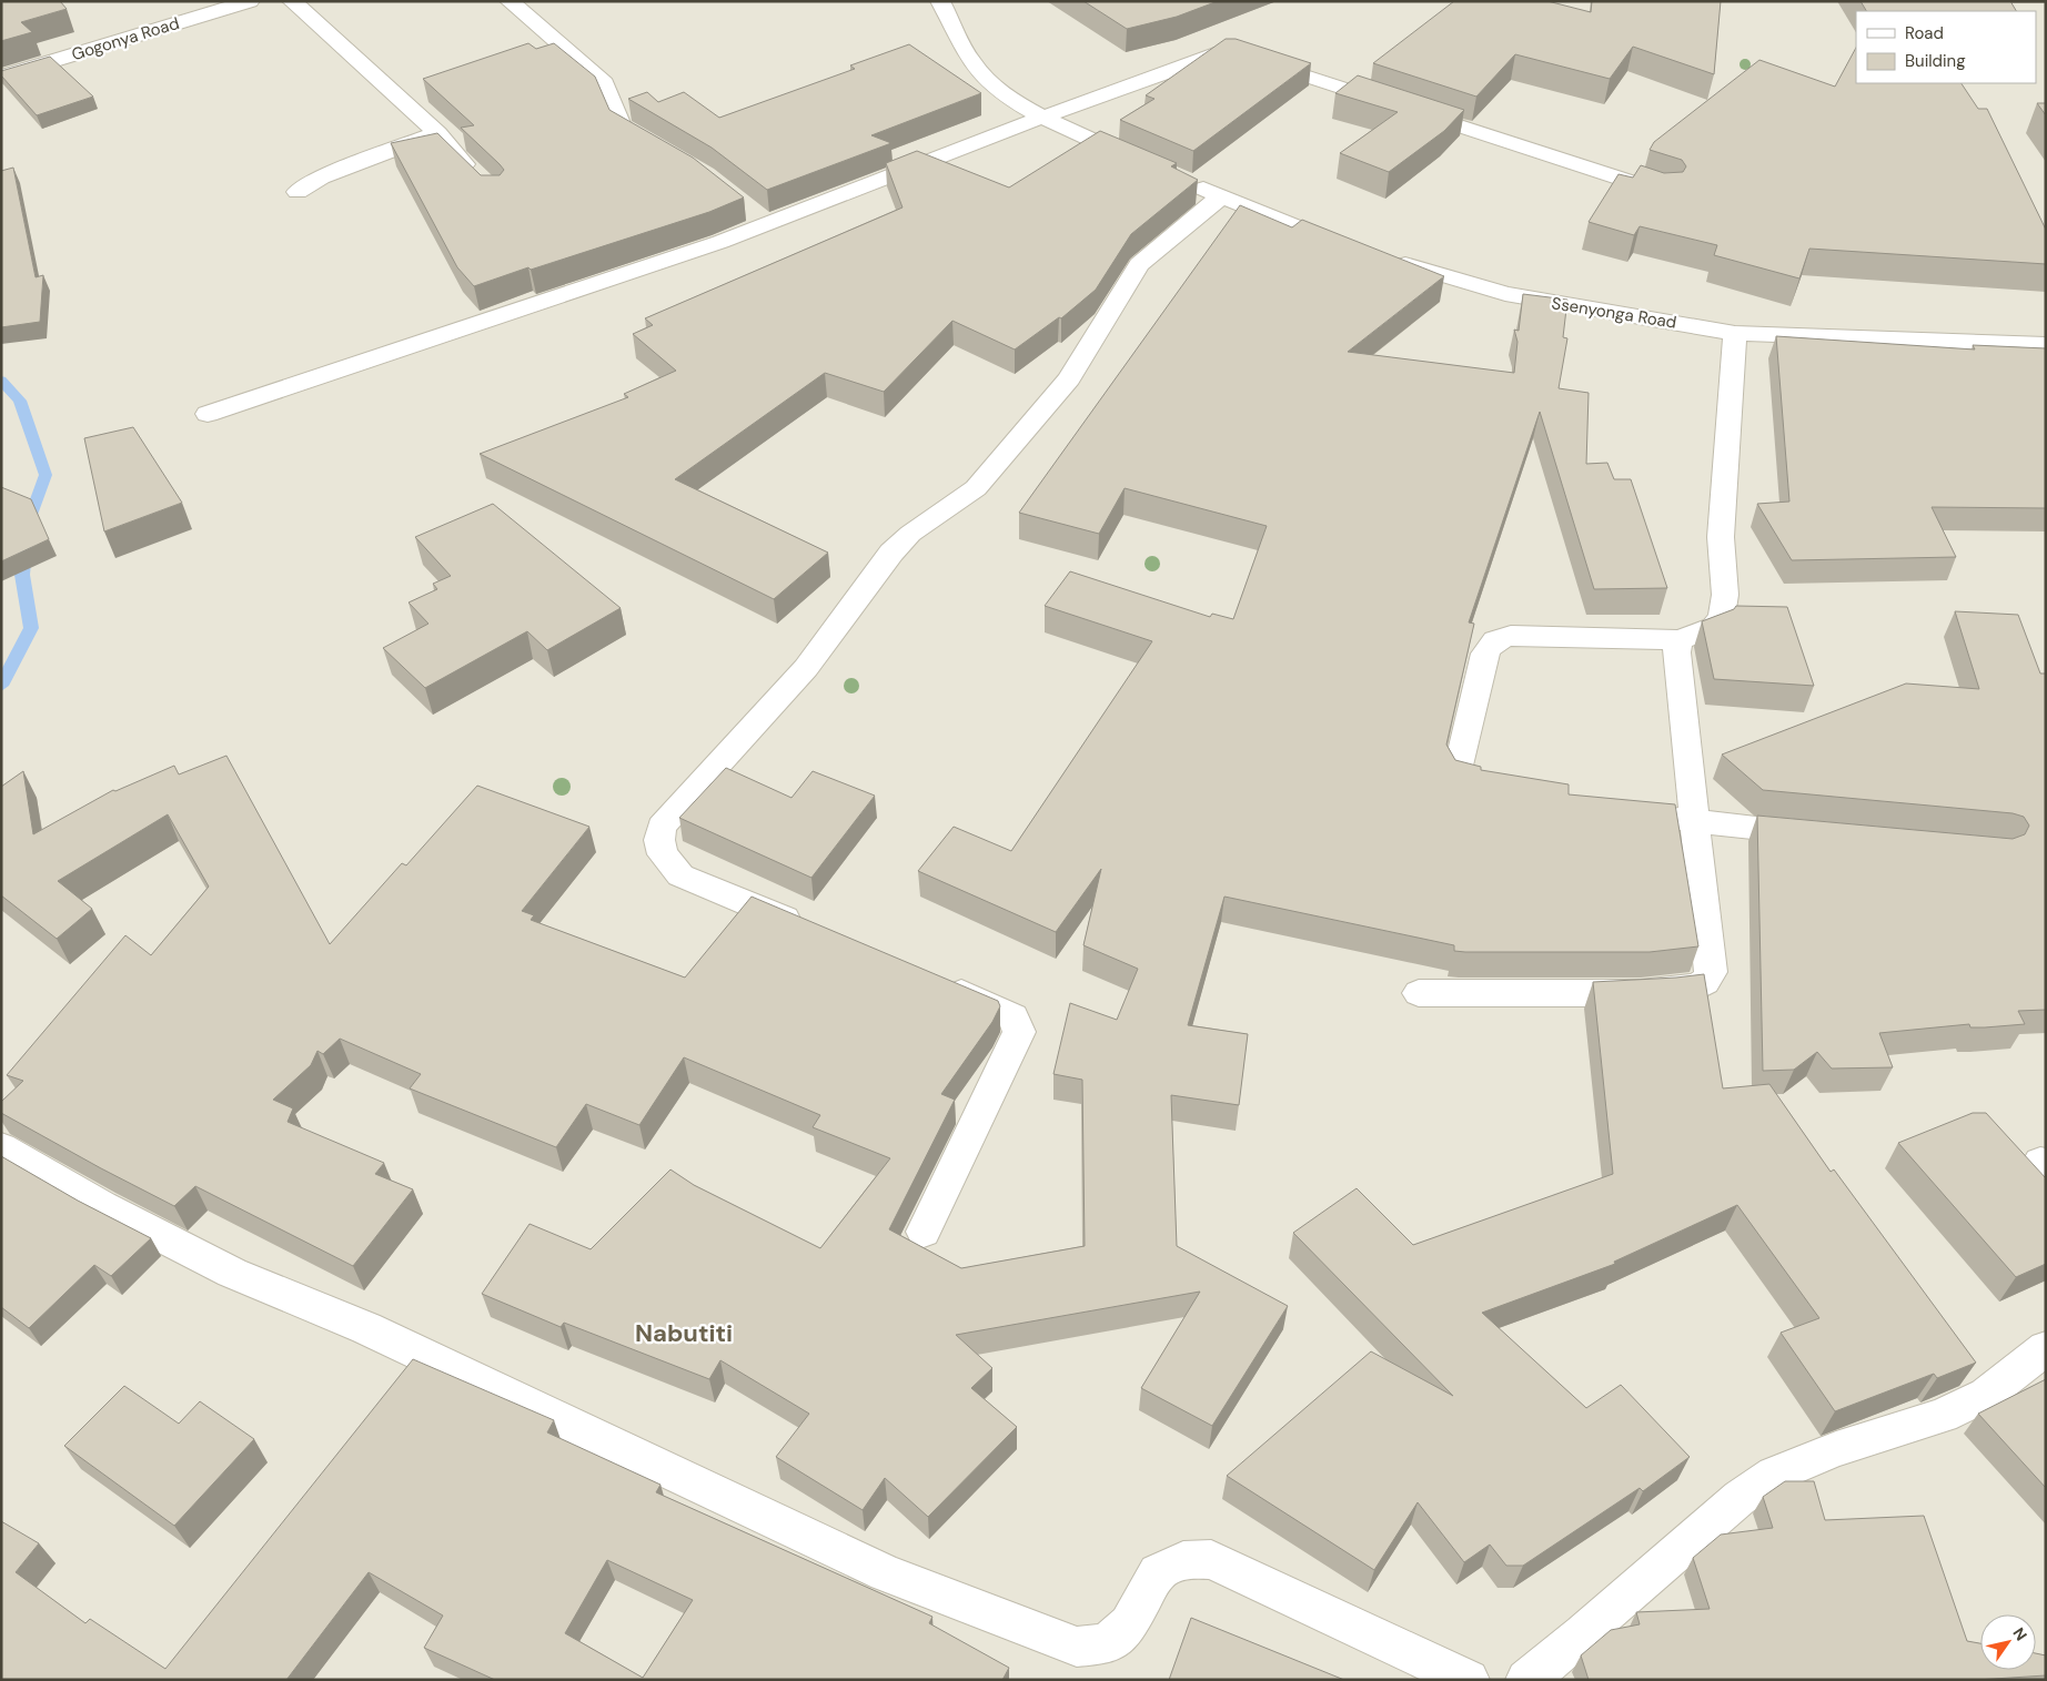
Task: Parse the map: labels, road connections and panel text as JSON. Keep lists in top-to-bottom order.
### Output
{
  "streets": {
    "street": ["Gogonya Road", "Ssenyonga Road"]
  },
  "districts": ["Nabutiti"],
  "legend": ["Road", "Building"],
  "north": "top right"
}
